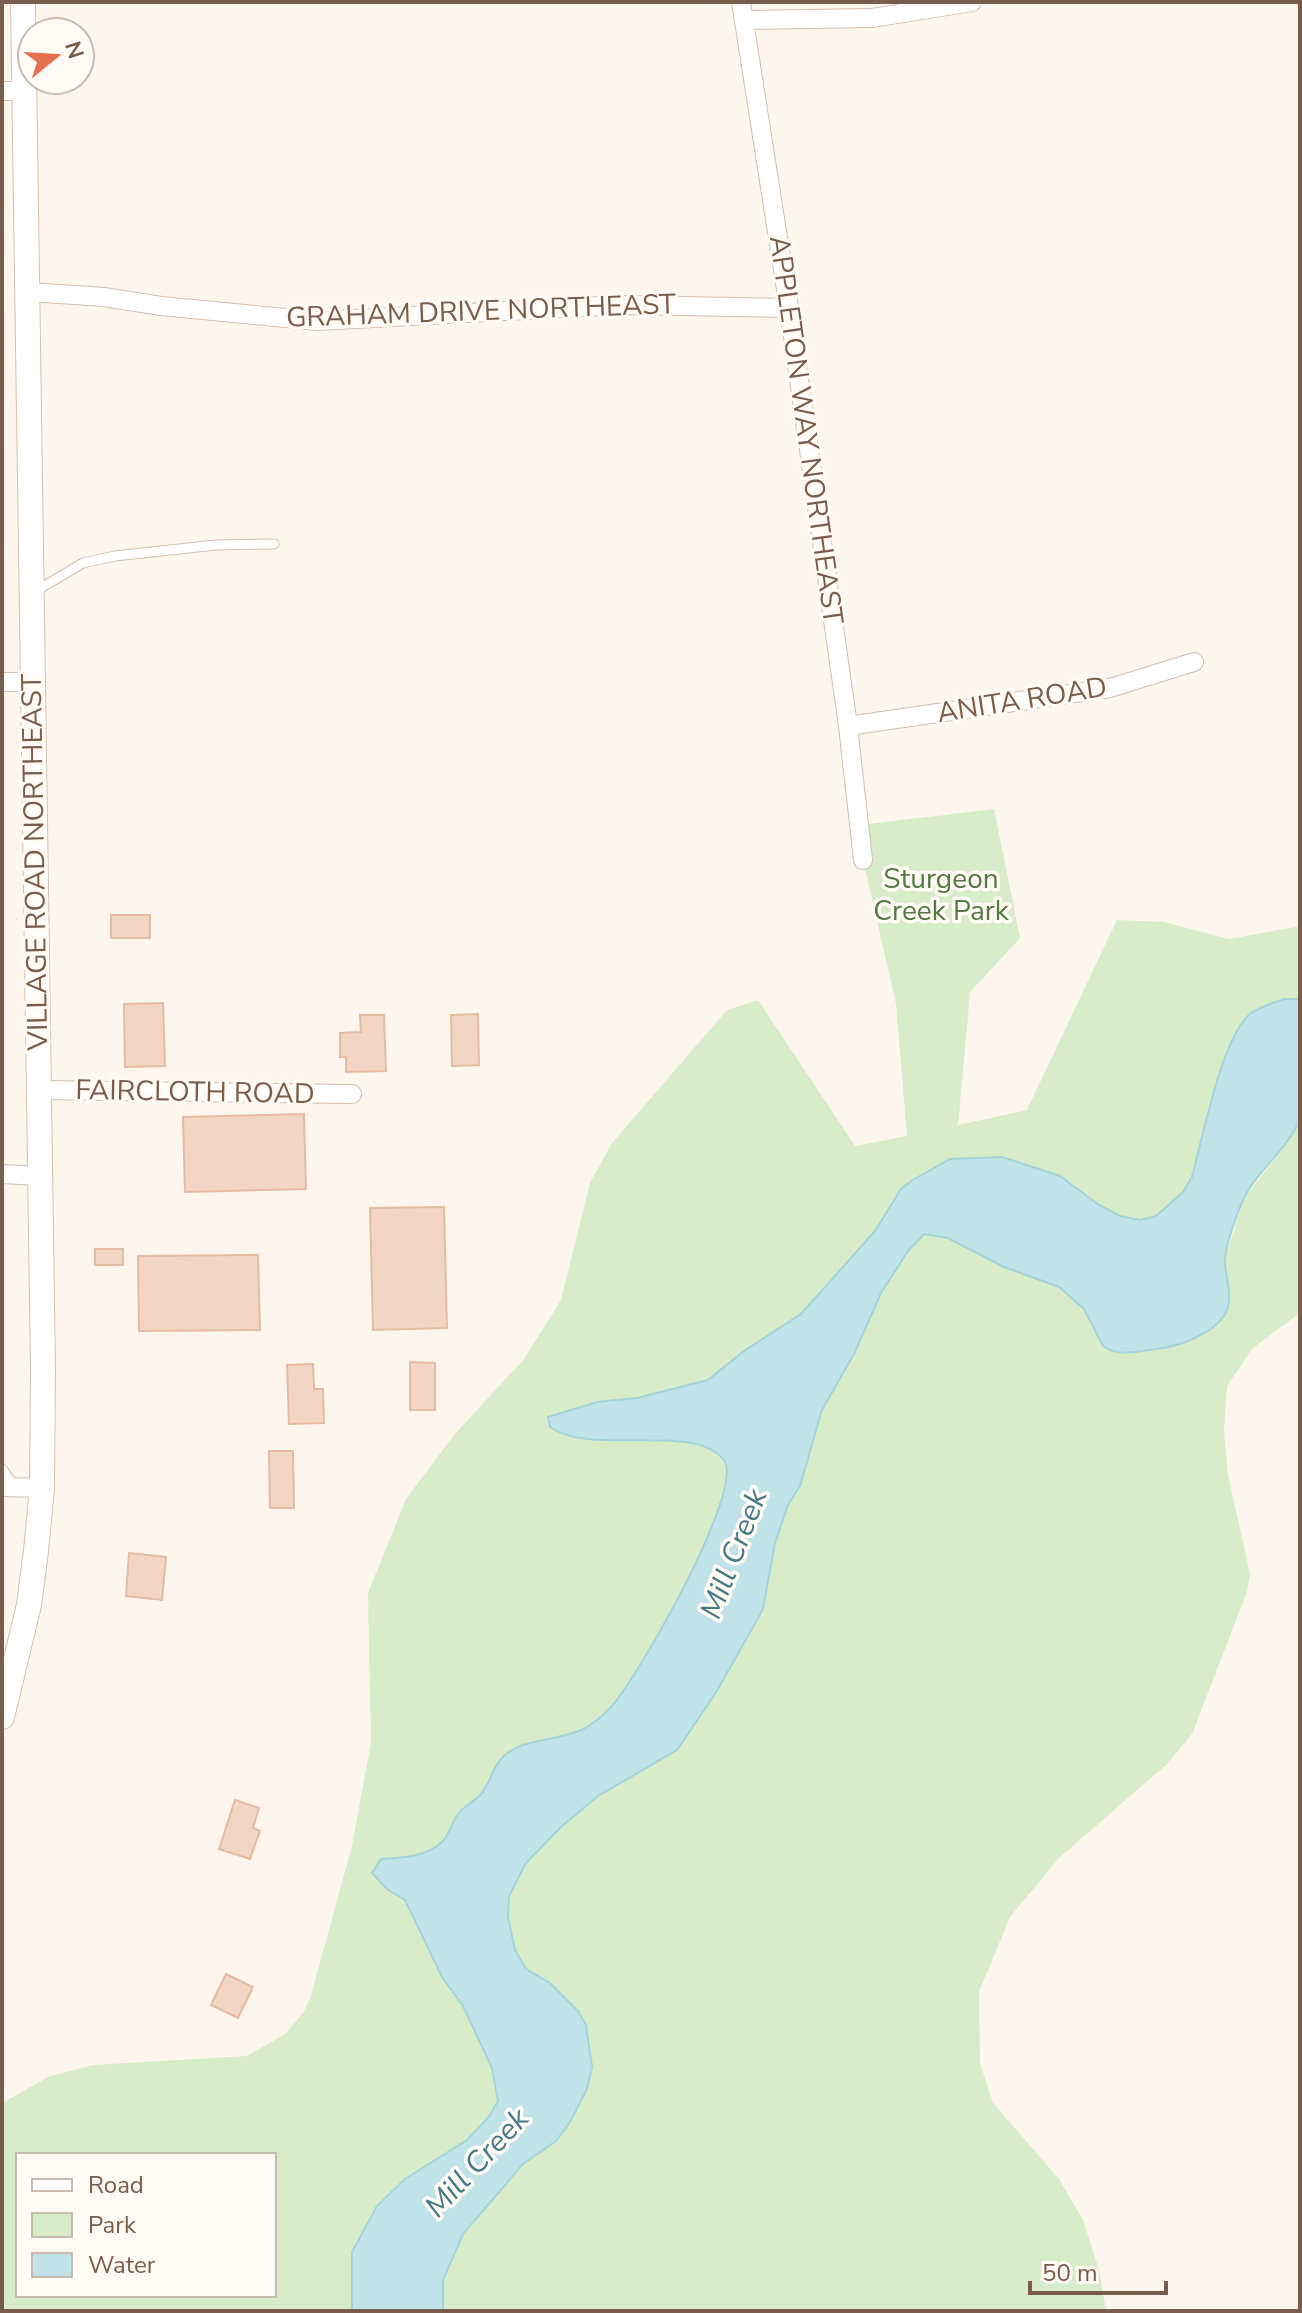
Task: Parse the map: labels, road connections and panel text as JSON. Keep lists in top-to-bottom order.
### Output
{
  "streets": {
    "main road": ["VILLAGE ROAD NORTHEAST"],
    "street": [
      "GRAHAM DRIVE NORTHEAST",
      "APPLETON WAY NORTHEAST",
      "ANITA ROAD",
      "FAIRCLOTH ROAD"
    ]
  },
  "crossings": [
    ["GRAHAM DRIVE NORTHEAST", "APPLETON WAY NORTHEAST"],
    ["GRAHAM DRIVE NORTHEAST", "VILLAGE ROAD NORTHEAST"],
    ["APPLETON WAY NORTHEAST", "ANITA ROAD"],
    ["VILLAGE ROAD NORTHEAST", "FAIRCLOTH ROAD"]
  ],
  "water": ["Mill Creek"],
  "parks": ["Sturgeon Creek Park"],
  "legend": ["Road", "Park", "Water"],
  "scale_bar": "50 m",
  "north": "right"
}
